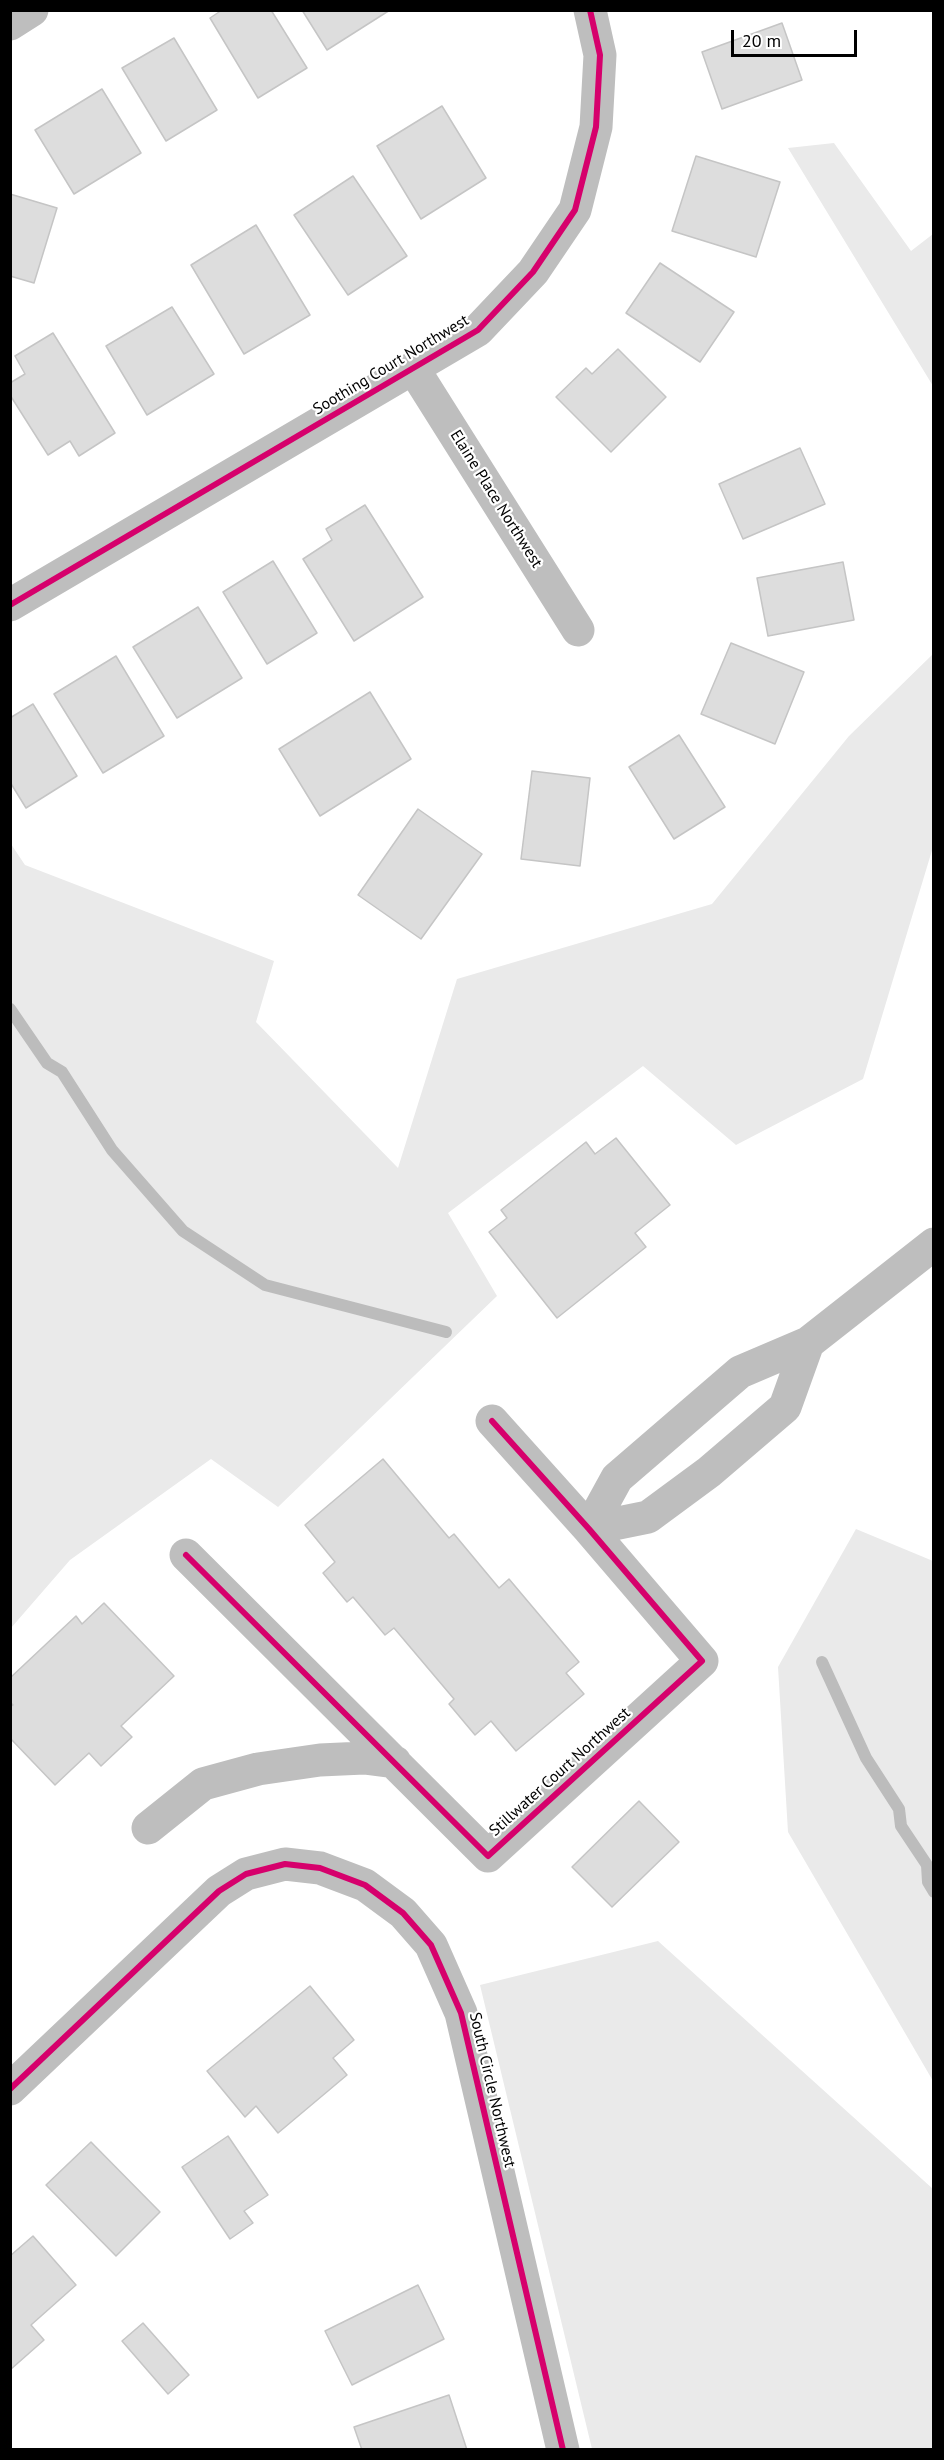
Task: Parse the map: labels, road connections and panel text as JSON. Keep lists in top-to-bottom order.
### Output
{
  "streets": {
    "street": [
      "Soothing Court Northwest",
      "Elaine Place Northwest",
      "Stillwater Court Northwest",
      "South Circle Northwest"
    ]
  },
  "crossings": [
    ["Soothing Court Northwest", "Elaine Place Northwest"]
  ],
  "scale_bar": "20 m"
}
